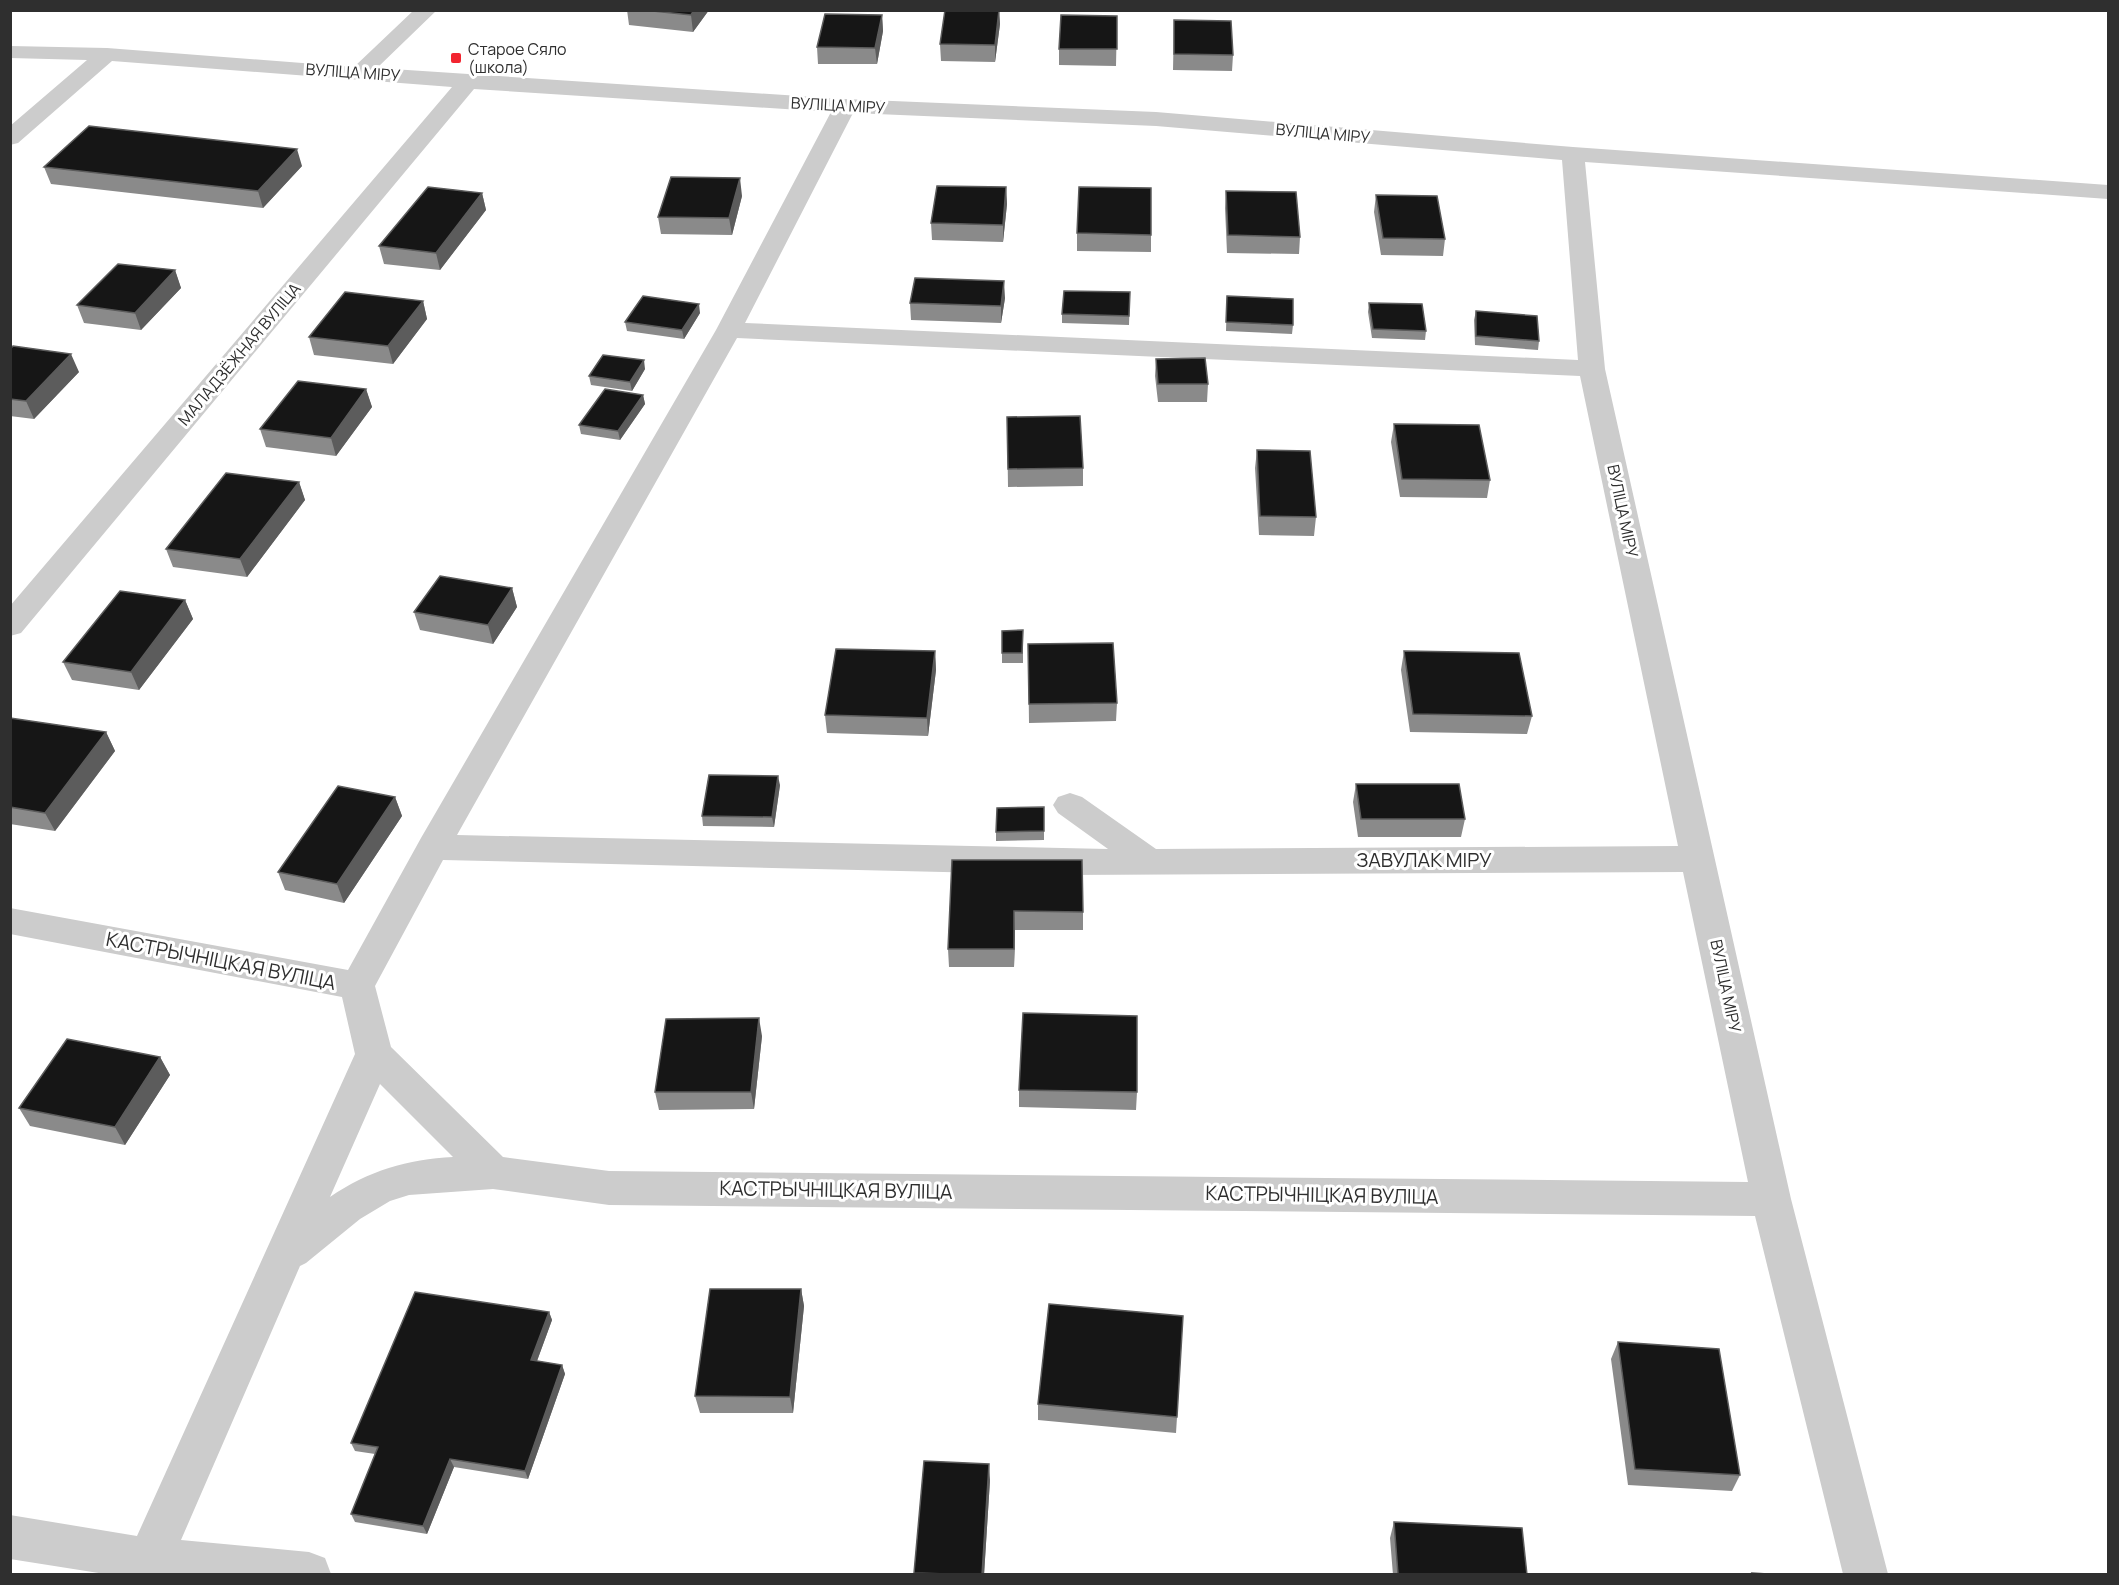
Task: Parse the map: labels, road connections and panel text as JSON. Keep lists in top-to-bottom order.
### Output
{
  "streets": {
    "street": [
      "ВУЛІЦА МІРУ",
      "МАЛАДЗЁЖНАЯ ВУЛІЦА",
      "ЗАВУЛАК МІРУ",
      "КАСТРЫЧНІЦКАЯ ВУЛІЦА"
    ]
  },
  "crossings": [
    ["ВУЛІЦА МІРУ", "МАЛАДЗЁЖНАЯ ВУЛІЦА"],
    ["ВУЛІЦА МІРУ", "ЗАВУЛАК МІРУ"],
    ["ВУЛІЦА МІРУ", "КАСТРЫЧНІЦКАЯ ВУЛІЦА"]
  ],
  "places": {
    "transit": ["Старое Сяло (школа)"]
  }
}
